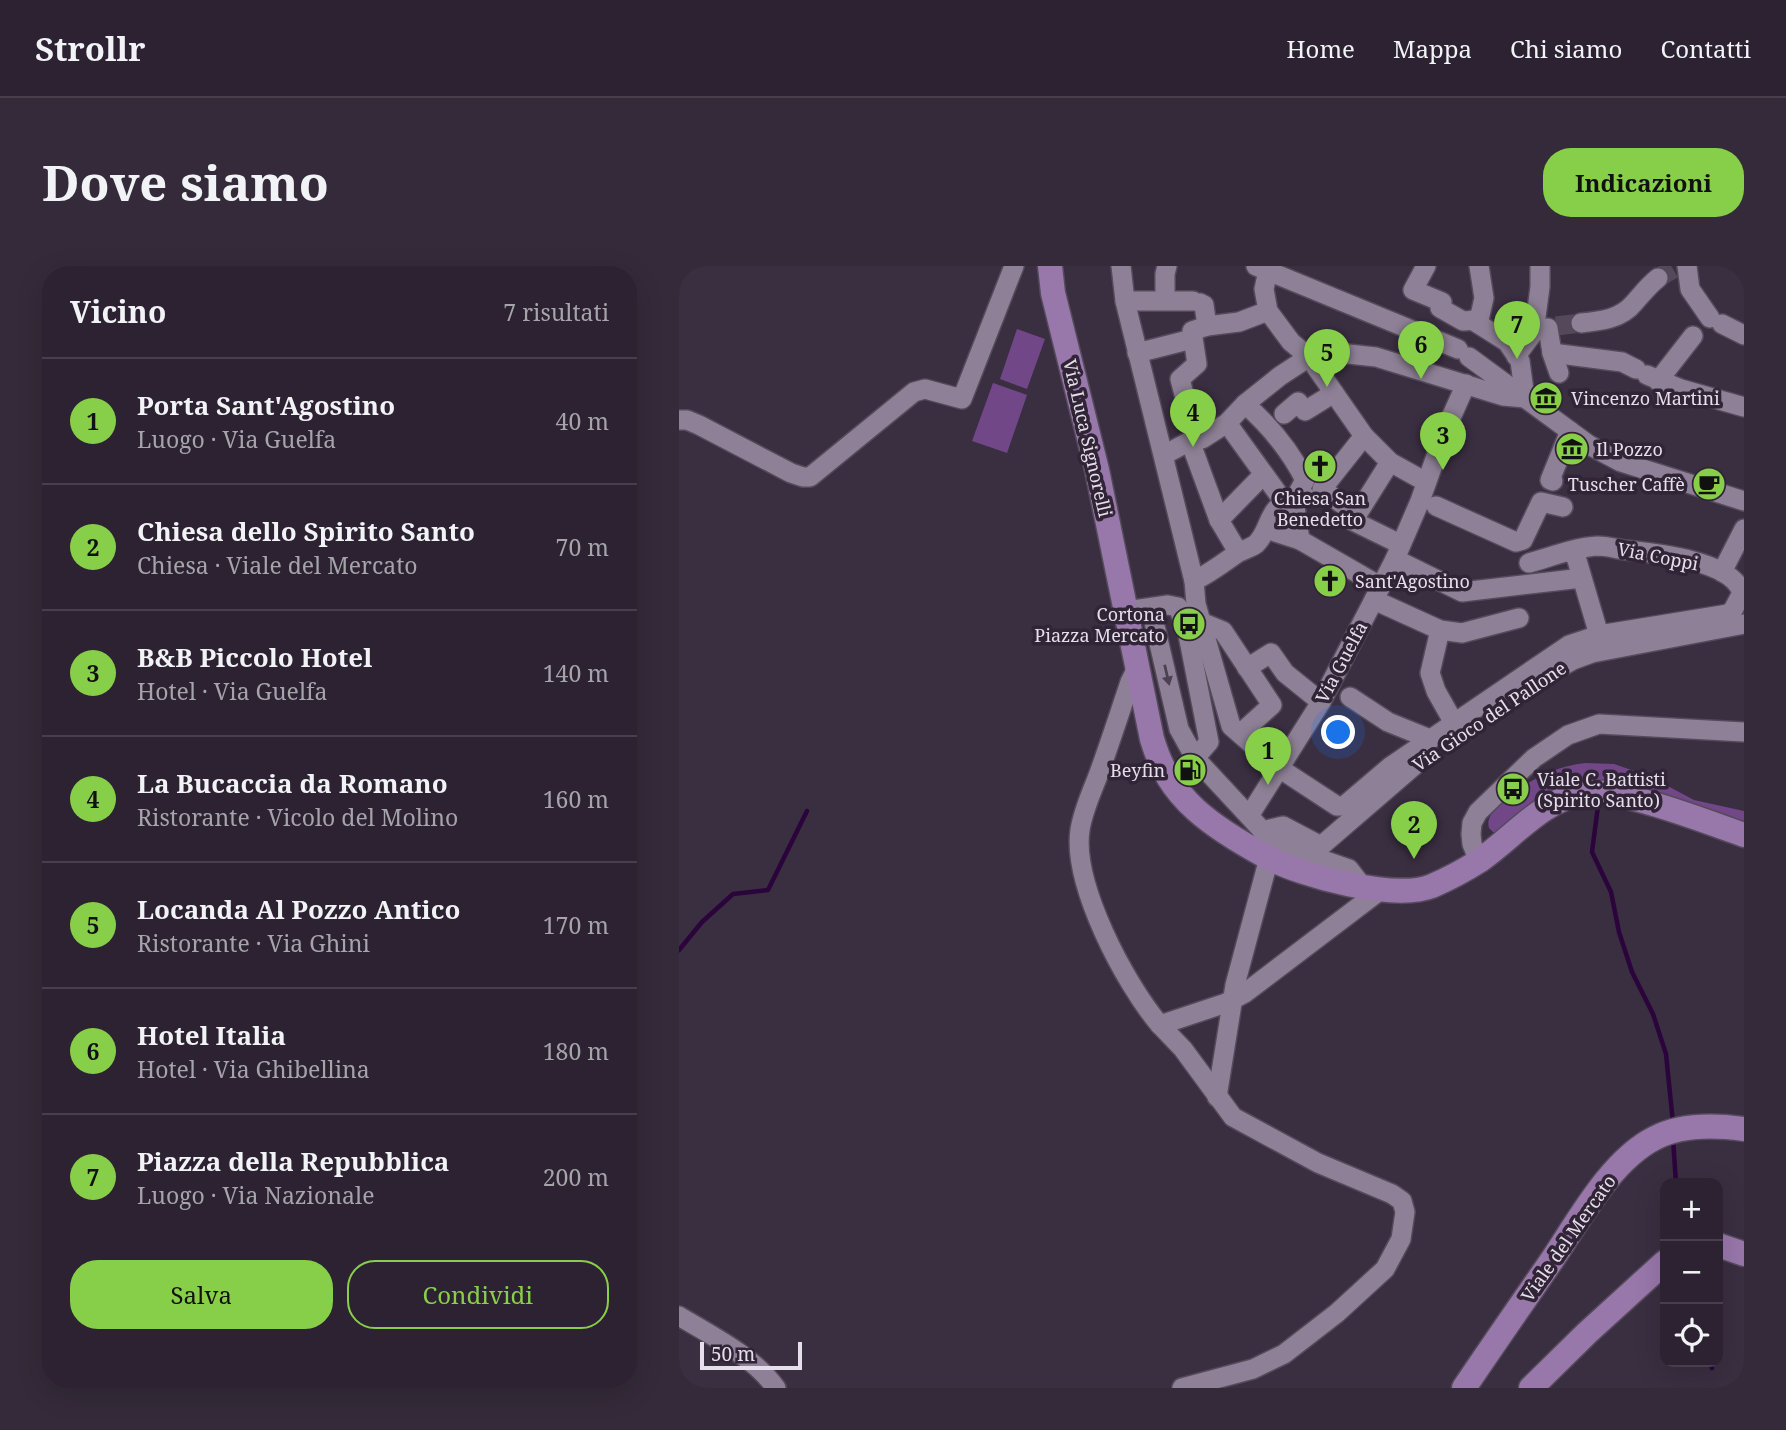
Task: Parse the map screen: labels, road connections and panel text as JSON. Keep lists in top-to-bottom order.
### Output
{
  "streets": {
    "main road": ["Via Luca Signorelli", "Viale del Mercato"],
    "street": ["Via Coppi", "Via Guelfa", "Via Gioco del Pallone"]
  },
  "crossings": [
    ["Via Guelfa", "Via Gioco del Pallone"]
  ],
  "places": {
    "museum": ["Vincenzo Martini", "Il Pozzo"],
    "church": ["Chiesa San Benedetto", "Sant'Agostino"],
    "cafe": ["Tuscher Caffè"],
    "bus stop": ["Cortona Piazza Mercato", "Viale C. Battisti (Spirito Santo)"],
    "fuel station": ["Beyfin"]
  },
  "scale_bar": "50 m",
  "page": {
    "header": "Strollr",
    "nav": [
      "Home",
      "Mappa",
      "Chi siamo",
      "Contatti"
    ],
    "buttons": [
      "Indicazioni",
      ["Salva", "Condividi"]
    ],
    "title": "Dove siamo",
    "heading": ["Vicino", "7 risultati"],
    "pins": [
      "7",
      "6",
      "5",
      "4",
      "3",
      "1",
      "2"
    ],
    "list": [
      {
        "mark": "1",
        "name": "Porta Sant'Agostino",
        "note": "Luogo · Via Guelfa",
        "value": "40 m"
      },
      {
        "mark": "2",
        "name": "Chiesa dello Spirito Santo",
        "note": "Chiesa · Viale del Mercato",
        "value": "70 m"
      },
      {
        "mark": "3",
        "name": "B&B Piccolo Hotel",
        "note": "Hotel · Via Guelfa",
        "value": "140 m"
      },
      {
        "mark": "4",
        "name": "La Bucaccia da Romano",
        "note": "Ristorante · Vicolo del Molino",
        "value": "160 m"
      },
      {
        "mark": "5",
        "name": "Locanda Al Pozzo Antico",
        "note": "Ristorante · Via Ghini",
        "value": "170 m"
      },
      {
        "mark": "6",
        "name": "Hotel Italia",
        "note": "Hotel · Via Ghibellina",
        "value": "180 m"
      },
      {
        "mark": "7",
        "name": "Piazza della Repubblica",
        "note": "Luogo · Via Nazionale",
        "value": "200 m"
      }
    ],
    "map_buttons": ["+", "−"],
    "scale": "50 m"
  }
}
